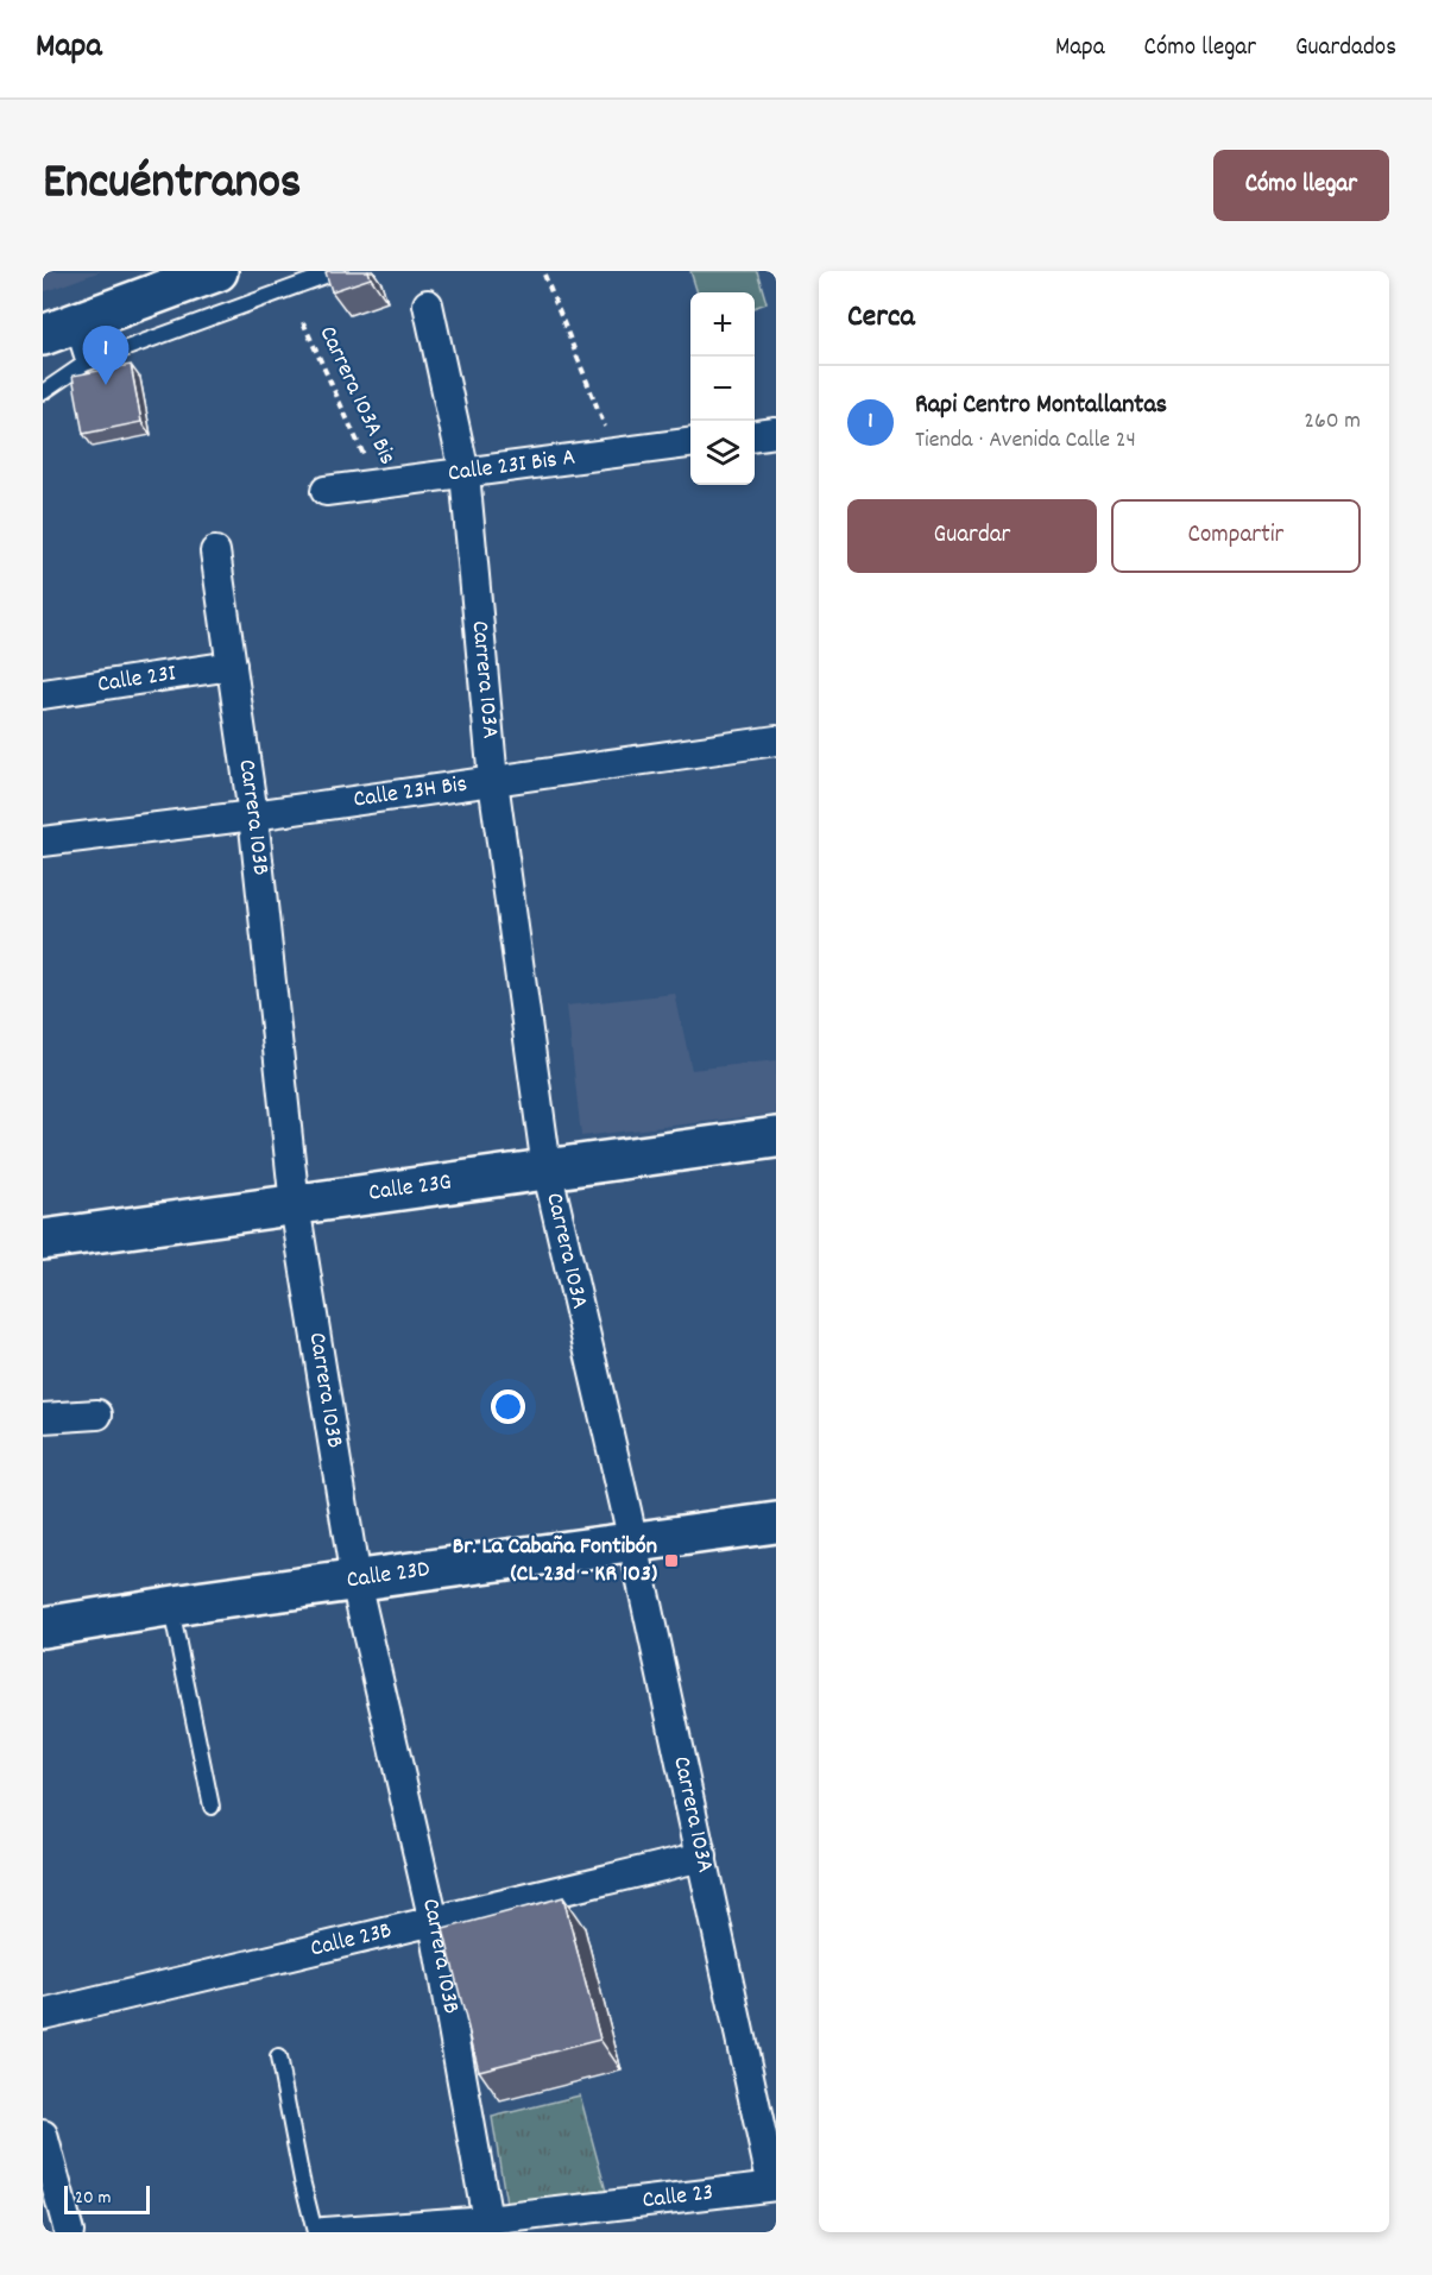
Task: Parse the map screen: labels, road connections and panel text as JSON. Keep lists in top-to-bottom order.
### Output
{
  "streets": {
    "street": [
      "Calle 23I Bis A",
      "Calle 23I",
      "Carrera 103A",
      "Calle 23H Bis",
      "Carrera 103B",
      "Calle 23G",
      "Calle 23D",
      "Calle 23B",
      "Calle 23"
    ],
    "path": ["Carrera 103A Bis"]
  },
  "crossings": [
    ["Carrera 103A Bis", "Calle 23I Bis A"],
    ["Calle 23I Bis A", "Carrera 103A"],
    ["Calle 23I", "Carrera 103B"],
    ["Carrera 103A", "Calle 23H Bis"],
    ["Carrera 103A", "Calle 23G"],
    ["Carrera 103A", "Calle 23D"],
    ["Carrera 103A", "Calle 23B"],
    ["Carrera 103A", "Calle 23"],
    ["Calle 23H Bis", "Carrera 103B"],
    ["Carrera 103B", "Calle 23G"],
    ["Carrera 103B", "Calle 23D"],
    ["Carrera 103B", "Calle 23B"],
    ["Carrera 103B", "Calle 23"]
  ],
  "places": {
    "transit": ["Br. La Cabaña Fontibón (CL 23d - KR 103)"]
  },
  "scale_bar": "20 m",
  "page": {
    "header": "Mapa",
    "nav": ["Mapa", "Cómo llegar", "Guardados"],
    "title": "Encuéntranos",
    "buttons": [
      "Cómo llegar",
      ["Guardar", "Compartir"]
    ],
    "heading": "Cerca",
    "map_buttons": ["+", "−"],
    "pins": "1",
    "list": [
      {
        "mark": "1",
        "name": "Rapi Centro Montallantas",
        "note": "Tienda · Avenida Calle 24",
        "value": "260 m"
      }
    ],
    "scale": "20 m"
  }
}
